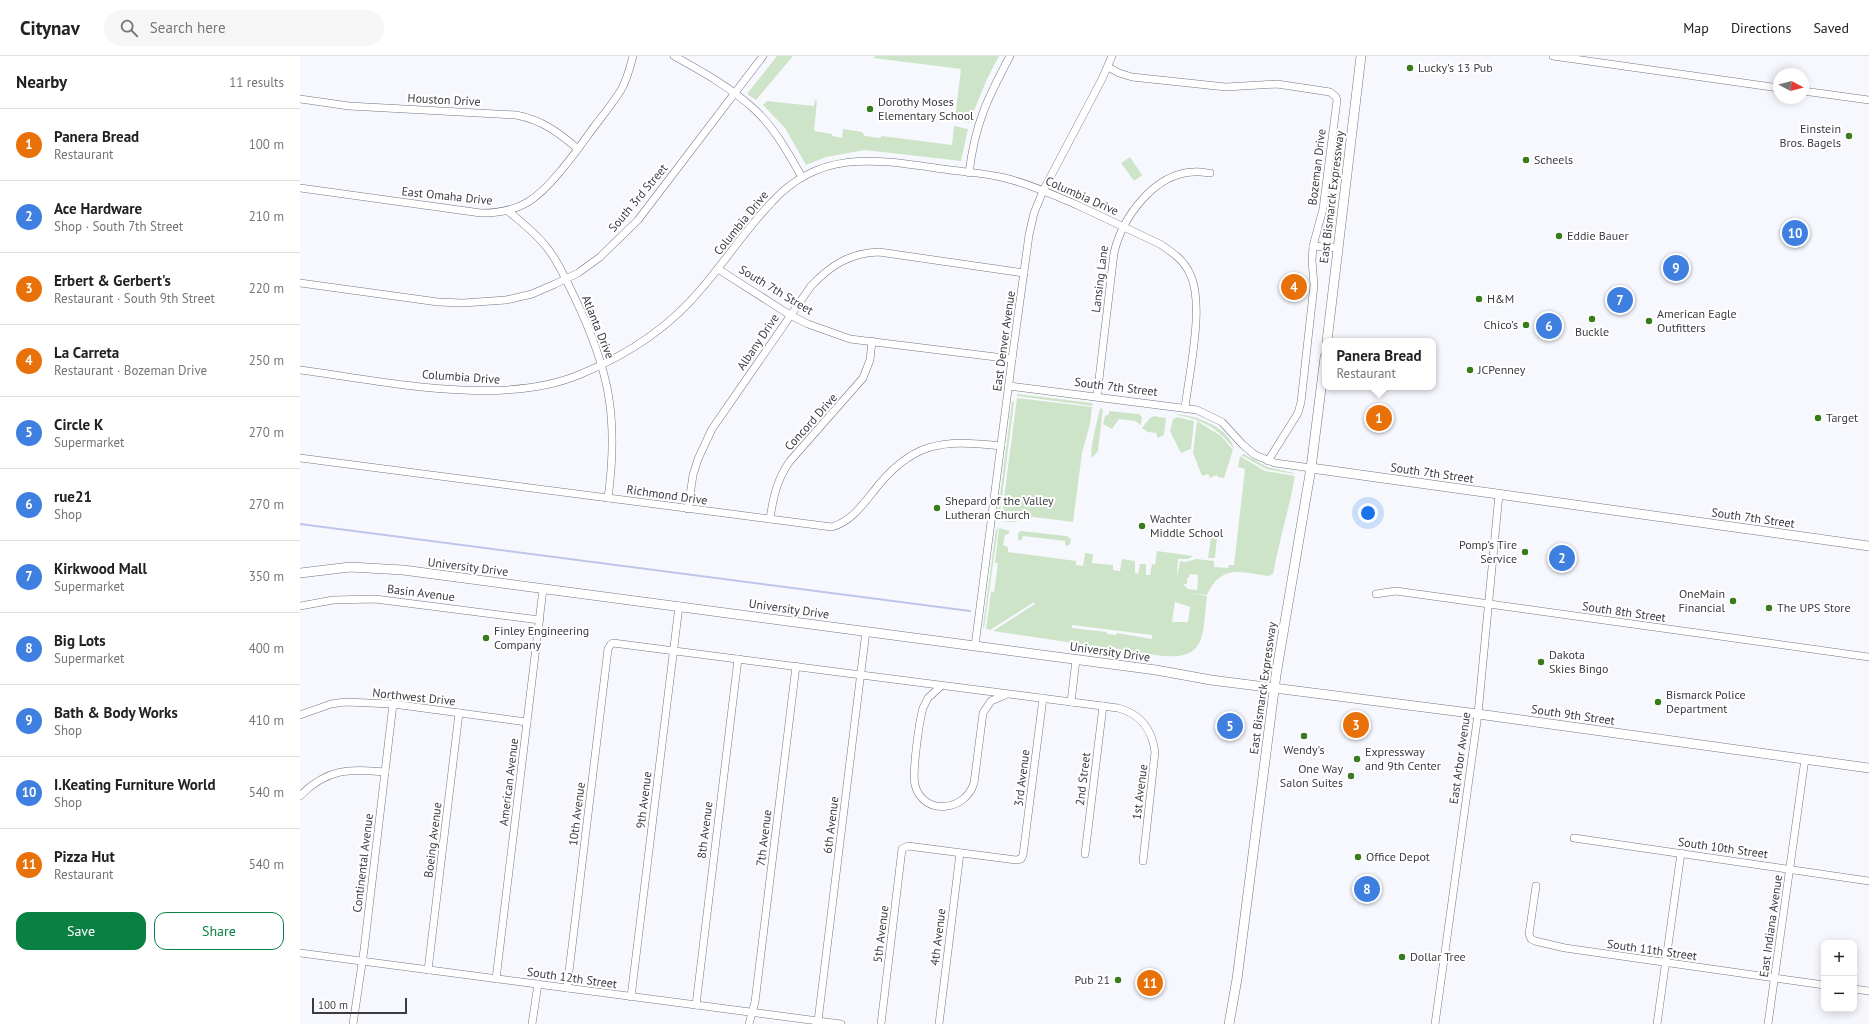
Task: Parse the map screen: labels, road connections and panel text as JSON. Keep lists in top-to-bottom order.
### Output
{
  "streets": {
    "main road": [
      "East Bismarck Expressway",
      "South 7th Street",
      "University Drive",
      "South 9th Street"
    ],
    "street": [
      "Houston Drive",
      "Bozeman Drive",
      "East Omaha Drive",
      "Columbia Drive",
      "South 3rd Street",
      "Lansing Lane",
      "Atlanta Drive",
      "East Denver Avenue",
      "Albany Drive",
      "Concord Drive",
      "Richmond Drive",
      "Basin Avenue",
      "South 8th Street",
      "Northwest Drive",
      "East Arbor Avenue",
      "3rd Avenue",
      "2nd Street",
      "American Avenue",
      "1st Avenue",
      "9th Avenue",
      "10th Avenue",
      "6th Avenue",
      "8th Avenue",
      "7th Avenue",
      "Boeing Avenue",
      "South 10th Street",
      "Continental Avenue",
      "East Indiana Avenue",
      "5th Avenue",
      "4th Avenue",
      "South 11th Street",
      "South 12th Street"
    ]
  },
  "crossings": [
    ["Houston Drive", "East Omaha Drive"],
    ["Bozeman Drive", "South 7th Street"],
    ["Bozeman Drive", "East Denver Avenue"],
    ["East Omaha Drive", "Atlanta Drive"],
    ["Columbia Drive", "Lansing Lane"],
    ["Columbia Drive", "South 7th Street"],
    ["Columbia Drive", "Atlanta Drive"],
    ["Columbia Drive", "East Denver Avenue"],
    ["East Bismarck Expressway", "South 7th Street"],
    ["East Bismarck Expressway", "University Drive"],
    ["East Bismarck Expressway", "South 9th Street"],
    ["South 3rd Street", "Atlanta Drive"],
    ["Lansing Lane", "South 7th Street"],
    ["South 7th Street", "East Denver Avenue"],
    ["South 7th Street", "Albany Drive"],
    ["South 7th Street", "Concord Drive"],
    ["South 7th Street", "East Arbor Avenue"],
    ["Atlanta Drive", "Richmond Drive"],
    ["East Denver Avenue", "Albany Drive"],
    ["East Denver Avenue", "Richmond Drive"],
    ["East Denver Avenue", "University Drive"],
    ["Albany Drive", "Richmond Drive"],
    ["Concord Drive", "Richmond Drive"],
    ["University Drive", "South 9th Street"],
    ["University Drive", "American Avenue"],
    ["University Drive", "9th Avenue"],
    ["University Drive", "6th Avenue"],
    ["Basin Avenue", "American Avenue"],
    ["South 8th Street", "East Arbor Avenue"],
    ["Northwest Drive", "American Avenue"],
    ["Northwest Drive", "Boeing Avenue"],
    ["Northwest Drive", "Continental Avenue"],
    ["South 9th Street", "East Arbor Avenue"],
    ["South 9th Street", "East Indiana Avenue"],
    ["3rd Avenue", "5th Avenue"],
    ["3rd Avenue", "4th Avenue"],
    ["2nd Street", "1st Avenue"],
    ["American Avenue", "South 12th Street"],
    ["9th Avenue", "10th Avenue"],
    ["9th Avenue", "South 12th Street"],
    ["10th Avenue", "South 12th Street"],
    ["6th Avenue", "South 12th Street"],
    ["8th Avenue", "South 12th Street"],
    ["7th Avenue", "South 12th Street"],
    ["Boeing Avenue", "South 12th Street"],
    ["South 10th Street", "East Indiana Avenue"],
    ["Continental Avenue", "South 12th Street"],
    ["East Indiana Avenue", "South 11th Street"],
    ["5th Avenue", "4th Avenue"]
  ],
  "places": [
    "Lucky's 13 Pub",
    "Dorothy Moses Elementary School",
    "Einstein Bros. Bagels",
    "Scheels",
    "Eddie Bauer",
    "H&M",
    "Buckle",
    "American Eagle Outfitters",
    "Chico's",
    "JCPenney",
    "Target",
    "Shepard of the Valley Lutheran Church",
    "Wachter Middle School",
    "Pomp's Tire Service",
    "OneMain Financial",
    "The UPS Store",
    "Finley Engineering Company",
    "Dakota Skies Bingo",
    "Bismarck Police Department",
    "Wendy's",
    "Expressway and 9th Center",
    "One Way Salon Suites",
    "Office Depot",
    "Dollar Tree",
    "Pub 21"
  ],
  "scale_bar": "100 m",
  "north": "right",
  "page": {
    "header": "Citynav",
    "search": "Search here",
    "nav": ["Map", "Directions", "Saved"],
    "heading": ["Nearby", "11 results"],
    "list": [
      {
        "mark": "1",
        "name": "Panera Bread",
        "note": "Restaurant",
        "value": "100 m"
      },
      {
        "mark": "2",
        "name": "Ace Hardware",
        "note": "Shop · South 7th Street",
        "value": "210 m"
      },
      {
        "mark": "3",
        "name": "Erbert & Gerbert's",
        "note": "Restaurant · South 9th Street",
        "value": "220 m"
      },
      {
        "mark": "4",
        "name": "La Carreta",
        "note": "Restaurant · Bozeman Drive",
        "value": "250 m"
      },
      {
        "mark": "5",
        "name": "Circle K",
        "note": "Supermarket",
        "value": "270 m"
      },
      {
        "mark": "6",
        "name": "rue21",
        "note": "Shop",
        "value": "270 m"
      },
      {
        "mark": "7",
        "name": "Kirkwood Mall",
        "note": "Supermarket",
        "value": "350 m"
      },
      {
        "mark": "8",
        "name": "Big Lots",
        "note": "Supermarket",
        "value": "400 m"
      },
      {
        "mark": "9",
        "name": "Bath & Body Works",
        "note": "Shop",
        "value": "410 m"
      },
      {
        "mark": "10",
        "name": "I.Keating Furniture World",
        "note": "Shop",
        "value": "540 m"
      },
      {
        "mark": "11",
        "name": "Pizza Hut",
        "note": "Restaurant",
        "value": "540 m"
      }
    ],
    "pins": [
      "10",
      "9",
      "4",
      "7",
      "6",
      "1",
      "2",
      "3",
      "5",
      "8",
      "11"
    ],
    "popup": ["Panera Bread", "Restaurant"],
    "buttons": ["Save", "Share"],
    "map_buttons": ["+", "−"],
    "scale": "100 m"
  }
}
